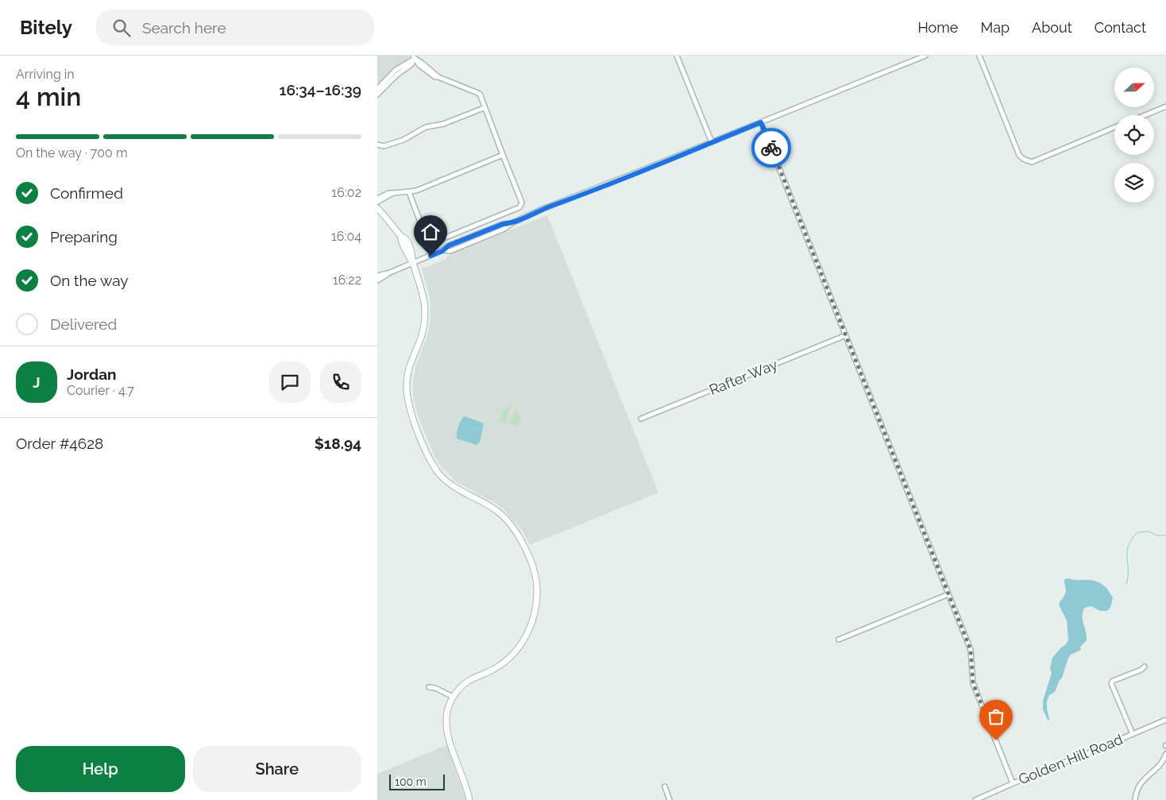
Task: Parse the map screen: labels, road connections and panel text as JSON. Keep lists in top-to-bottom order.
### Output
{
  "streets": {
    "street": ["Rafter Way", "Golden Hill Road"]
  },
  "scale_bar": "100 m",
  "north": "right",
  "page": {
    "header": "Bitely",
    "search": "Search here",
    "nav": [
      "Home",
      "Map",
      "About",
      "Contact"
    ],
    "heading": ["4 min", "Arriving in", "16:34–16:39"],
    "panel": [
      "Jordan",
      "Courier · 4.7",
      "Order #4628",
      "$18.94"
    ],
    "bar": "On the way · 700 m",
    "list": [
      ["Confirmed", "16:02"],
      ["Preparing", "16:04"],
      ["On the way", "16:22"],
      "Delivered"
    ],
    "round": "J",
    "buttons": ["Help", "Share"],
    "scale": "100 m"
  }
}
